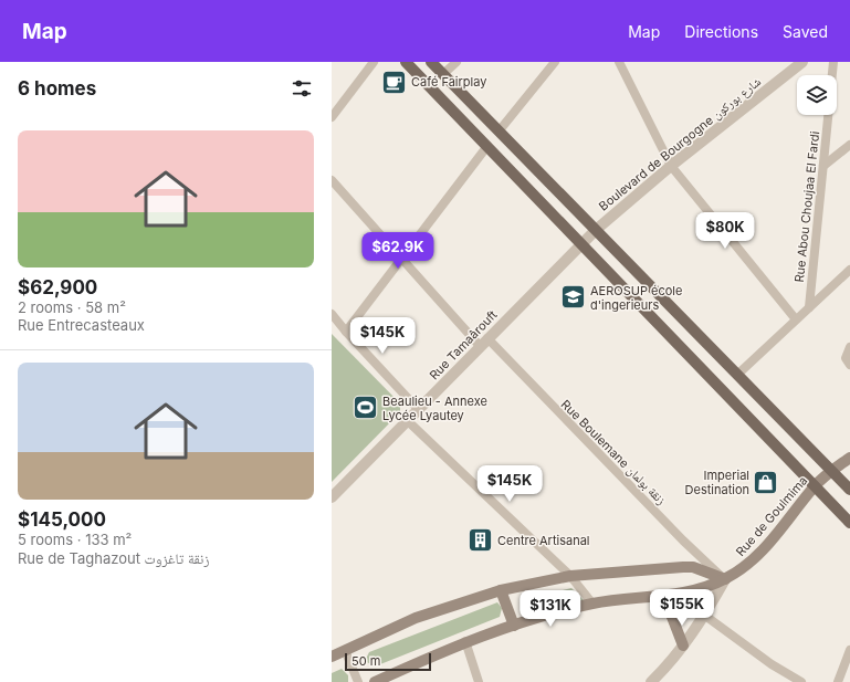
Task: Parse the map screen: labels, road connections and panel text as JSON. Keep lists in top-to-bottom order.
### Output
{
  "streets": {
    "main road": ["Rue de Goulmima"],
    "street": [
      "Boulevard de Bourgogne شارع بوركون",
      "Rue Abou Choujaa El Fardi",
      "Rue Tamaârouft",
      "Rue Boulemane زنقة بولمان"
    ]
  },
  "crossings": [
    ["Boulevard de Bourgogne شارع بوركون", "Rue Tamaârouft"],
    ["Rue Tamaârouft", "Rue Boulemane زنقة بولمان"],
    ["Rue Boulemane زنقة بولمان", "Rue de Goulmima"]
  ],
  "places": {
    "cafe": ["Café Fairplay"],
    "school or university": ["AEROSUP école d'ingerieurs"],
    "sports": ["Beaulieu - Annexe Lycée Lyautey"],
    "shop": ["Imperial Destination"],
    "building": ["Centre Artisanal"]
  },
  "scale_bar": "50 m",
  "page": {
    "header": "Map",
    "nav": ["Map", "Directions", "Saved"],
    "heading": "6 homes",
    "list": [
      {
        "name": "$62,900",
        "note": "2 rooms · 58 m² · Rue Entrecasteaux"
      },
      {
        "name": "$145,000",
        "note": "5 rooms · 133 m² · Rue de Taghazout زنقة تاغزوت"
      }
    ],
    "price": [
      "$80K",
      "$62.9K",
      "$145K",
      "$145K",
      "$155K",
      "$131K"
    ],
    "scale": "50 m"
  }
}
